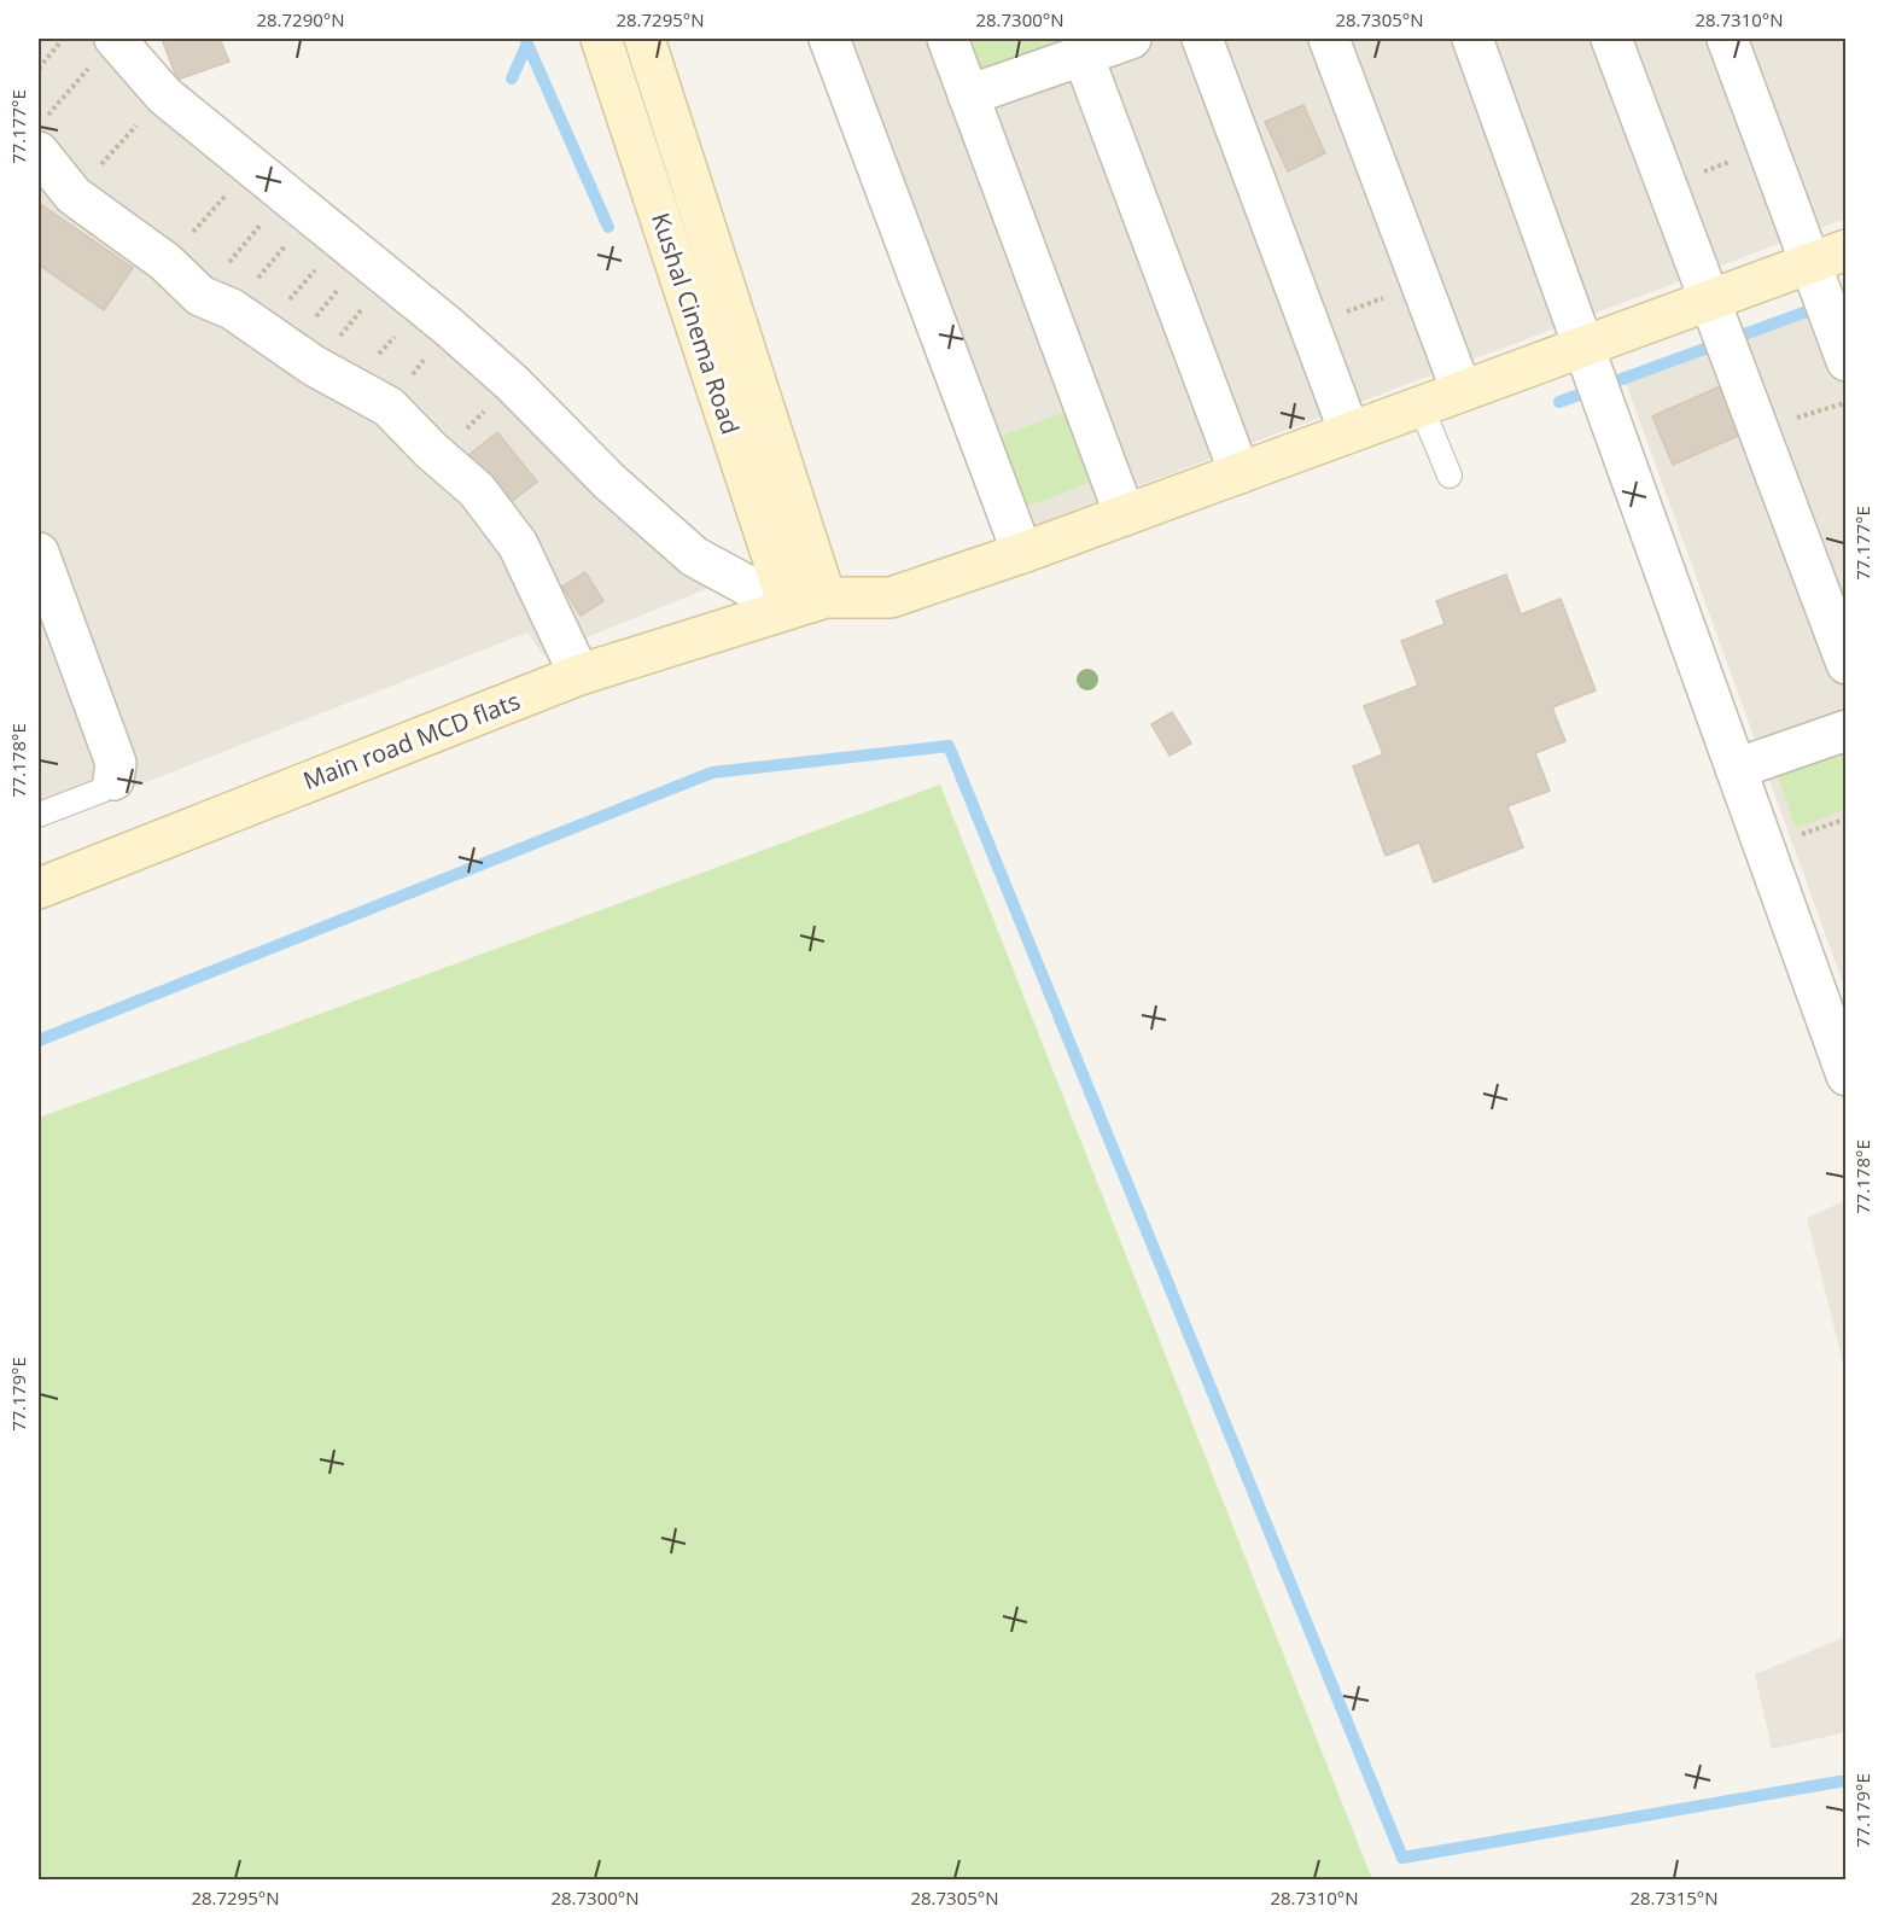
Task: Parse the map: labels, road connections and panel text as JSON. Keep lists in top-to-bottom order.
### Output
{
  "streets": {
    "street": ["Kushal Cinema Road", "Main road MCD flats"]
  },
  "crossings": [
    ["Kushal Cinema Road", "Main road MCD flats"]
  ],
  "coordinates": [
    "28.7290°N",
    "28.7295°N",
    "28.7300°N",
    "28.7305°N",
    "28.7310°N",
    "77.177°E",
    "77.178°E",
    "77.179°E",
    "28.7315°N"
  ]
}
